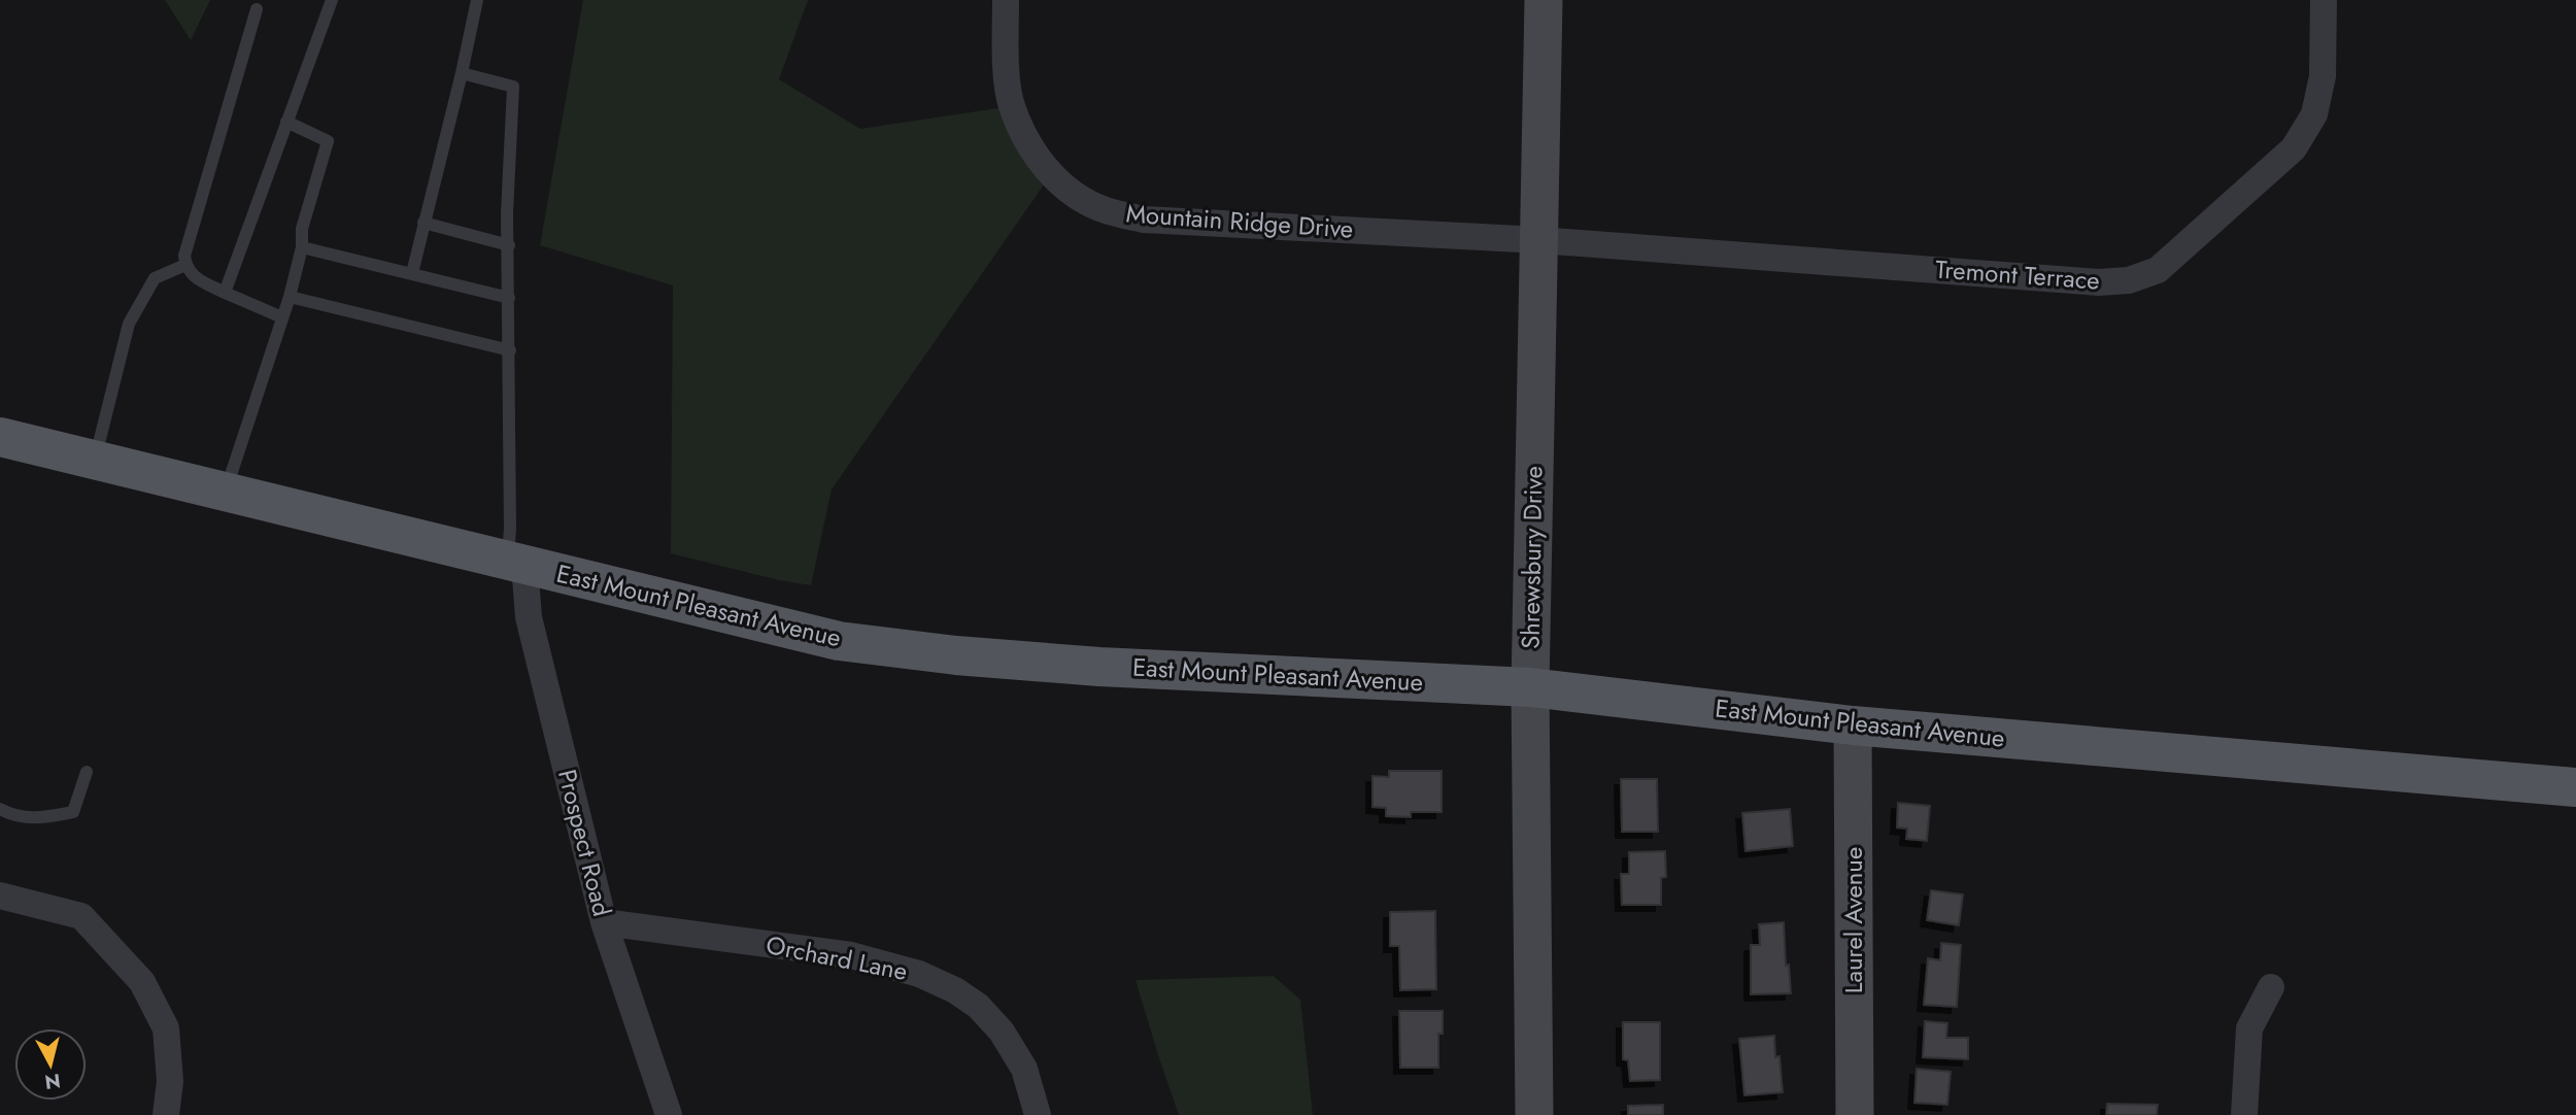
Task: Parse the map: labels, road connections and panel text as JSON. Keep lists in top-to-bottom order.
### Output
{
  "streets": {
    "main road": ["Shrewsbury Drive", "East Mount Pleasant Avenue", "Laurel Avenue"],
    "street": [
      "Mountain Ridge Drive",
      "Tremont Terrace",
      "Prospect Road",
      "Orchard Lane"
    ]
  },
  "crossings": [
    ["Mountain Ridge Drive", "Tremont Terrace"],
    ["Mountain Ridge Drive", "Shrewsbury Drive"],
    ["Tremont Terrace", "Shrewsbury Drive"],
    ["Shrewsbury Drive", "East Mount Pleasant Avenue"],
    ["East Mount Pleasant Avenue", "Prospect Road"],
    ["East Mount Pleasant Avenue", "Laurel Avenue"],
    ["Prospect Road", "Orchard Lane"]
  ],
  "north": "bottom"
}
